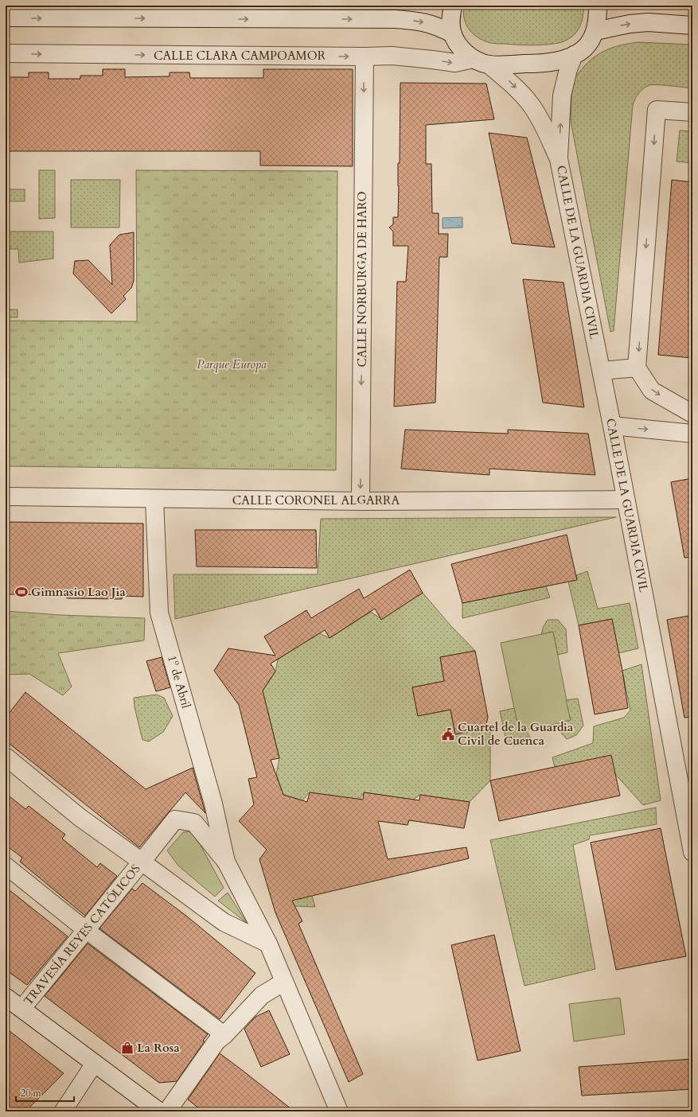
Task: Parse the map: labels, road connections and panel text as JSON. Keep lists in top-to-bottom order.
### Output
{
  "streets": {
    "street": [
      "CALLE CLARA CAMPOAMOR",
      "CALLE DE LA GUARDIA CIVIL",
      "CALLE NORBURGA DE HARO",
      "CALLE CORONEL ALGARRA",
      "1º de Abril",
      "TRAVESÍA REYES CATÓLICOS"
    ]
  },
  "crossings": [
    ["CALLE CLARA CAMPOAMOR", "CALLE DE LA GUARDIA CIVIL"],
    ["CALLE CLARA CAMPOAMOR", "CALLE NORBURGA DE HARO"],
    ["CALLE DE LA GUARDIA CIVIL", "CALLE CORONEL ALGARRA"],
    ["CALLE NORBURGA DE HARO", "CALLE CORONEL ALGARRA"],
    ["CALLE CORONEL ALGARRA", "1º de Abril"],
    ["1º de Abril", "TRAVESÍA REYES CATÓLICOS"]
  ],
  "one_way": ["CALLE NORBURGA DE HARO"],
  "parks": ["Parque Europa"],
  "places": {
    "sports": ["Gimnasio Lao Jia"],
    "public building": ["Cuartel de la Guardia Civil de Cuenca"],
    "shop": ["La Rosa"]
  },
  "scale_bar": "20 m"
}
